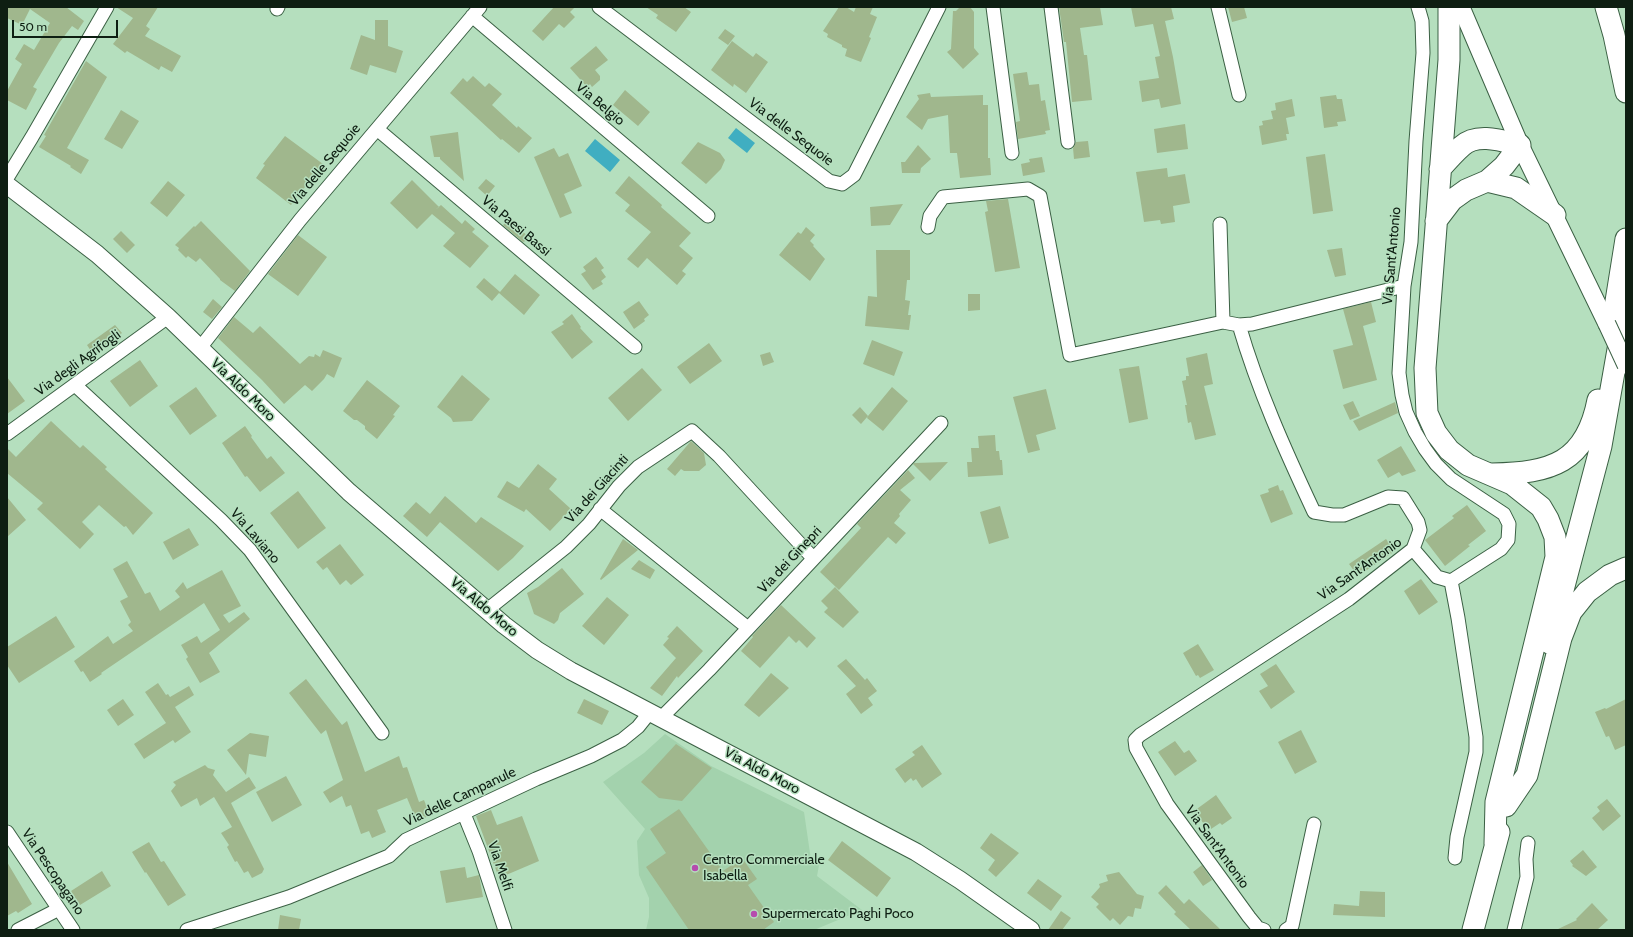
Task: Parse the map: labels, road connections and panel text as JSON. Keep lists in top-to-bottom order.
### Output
{
  "streets": {
    "street": [
      "Via Belgio",
      "Via delle Sequoie",
      "Via Paesi Bassi",
      "Via Sant'Antonio",
      "Via degli Agrifogli",
      "Via Aldo Moro",
      "Via dei Giacinti",
      "Via Laviano",
      "Via dei Ginepri",
      "Via delle Campanule",
      "Via Melfi",
      "Via Pescopagano"
    ]
  },
  "crossings": [
    ["Via Belgio", "Via delle Sequoie"],
    ["Via delle Sequoie", "Via Paesi Bassi"],
    ["Via delle Sequoie", "Via Aldo Moro"],
    ["Via degli Agrifogli", "Via Aldo Moro"],
    ["Via degli Agrifogli", "Via Laviano"],
    ["Via Aldo Moro", "Via dei Giacinti"],
    ["Via Aldo Moro", "Via dei Ginepri"],
    ["Via Aldo Moro", "Via delle Campanule"],
    ["Via dei Giacinti", "Via dei Ginepri"],
    ["Via dei Ginepri", "Via delle Campanule"],
    ["Via delle Campanule", "Via Melfi"]
  ],
  "places": ["Centro Commerciale Isabella", "Supermercato Paghi Poco"],
  "scale_bar": "50 m"
}
